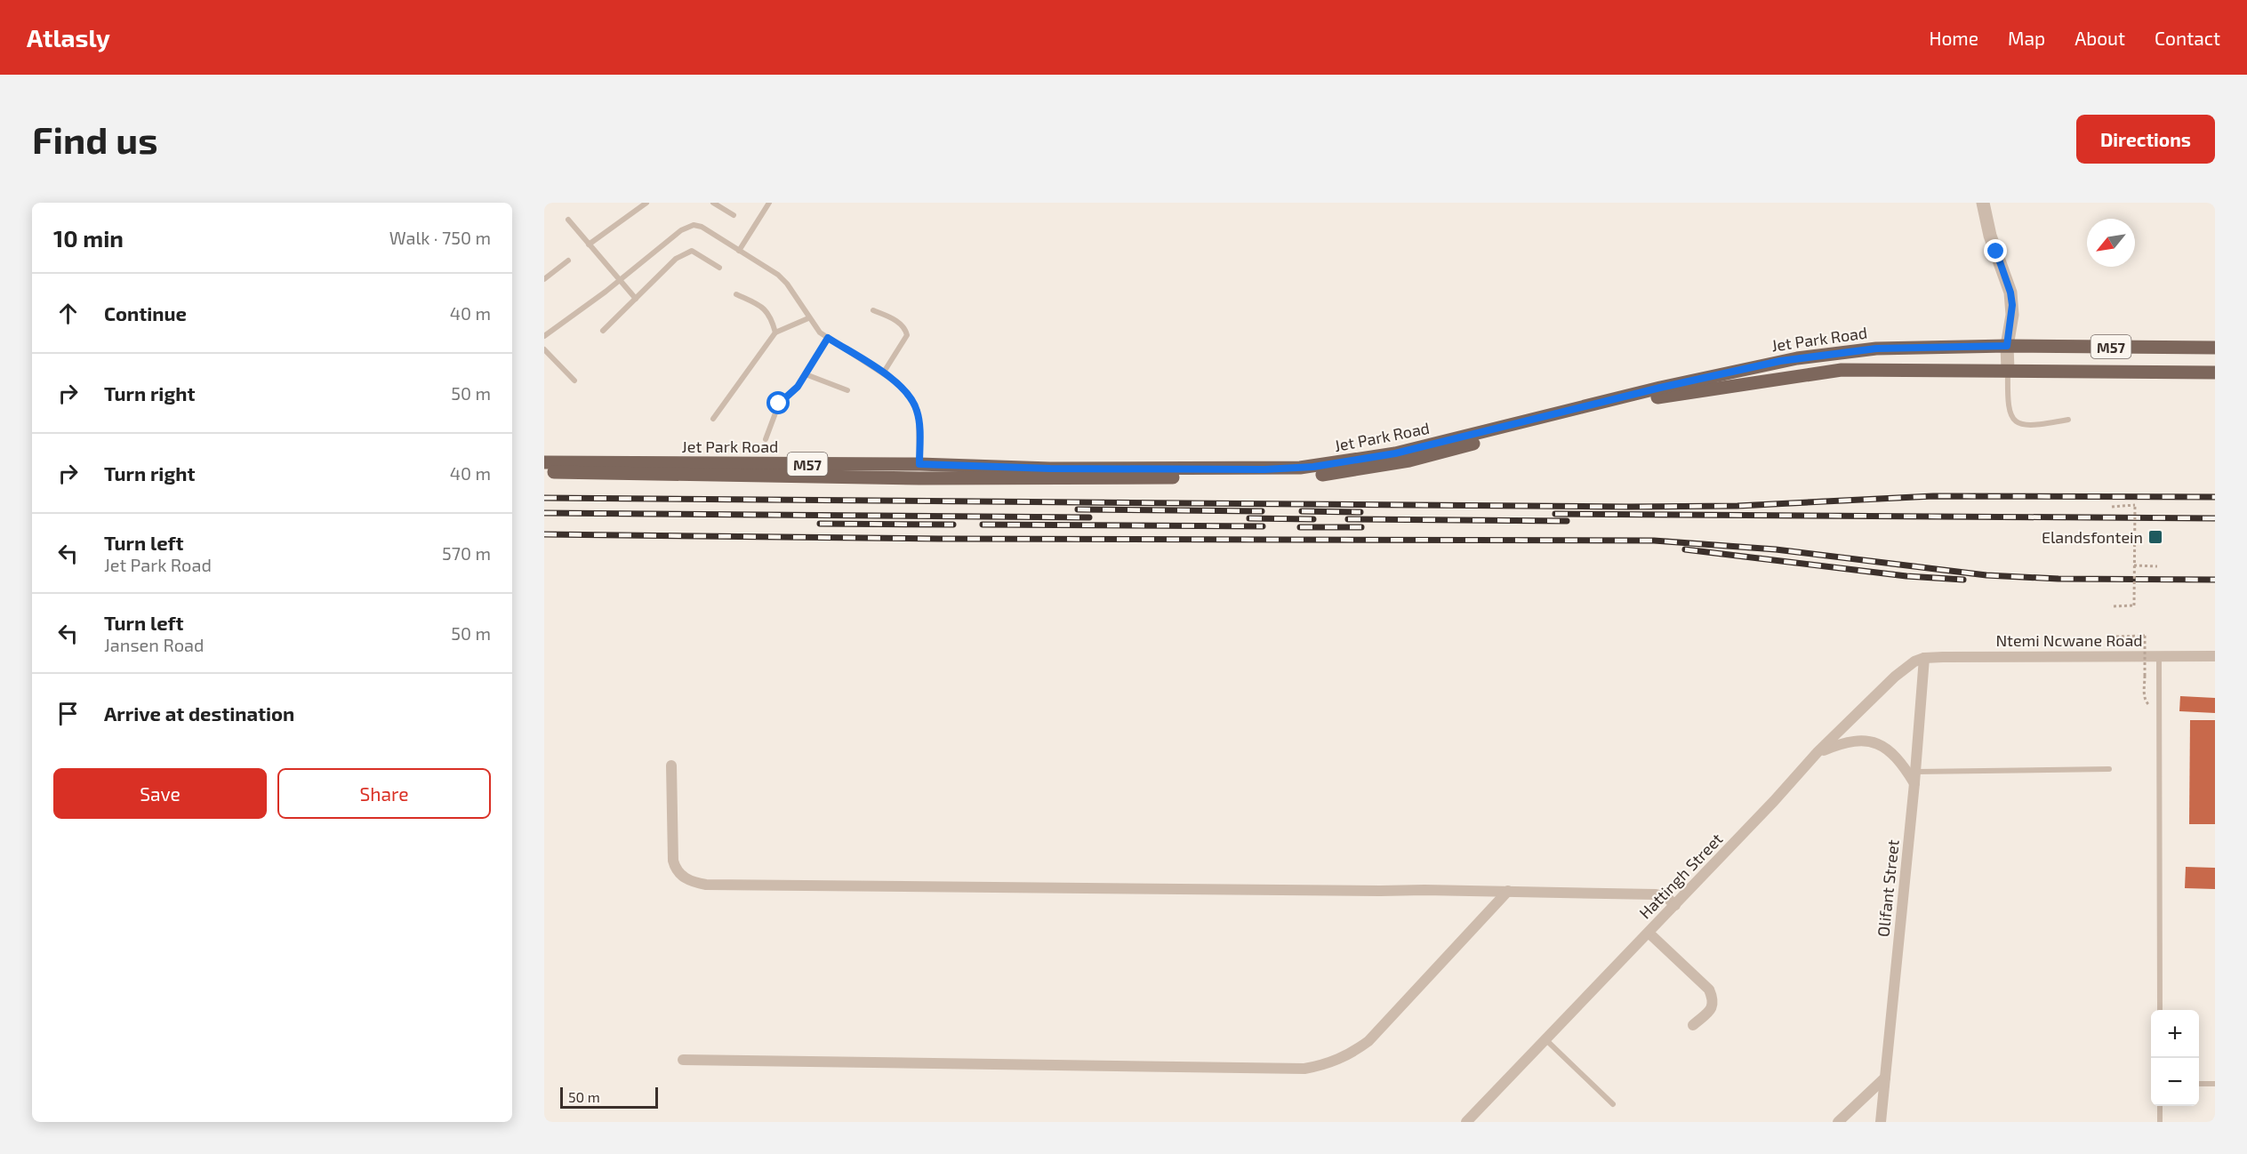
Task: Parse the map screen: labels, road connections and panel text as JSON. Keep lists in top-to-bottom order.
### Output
{
  "streets": {
    "main road": ["Jet Park Road", "M57"],
    "street": ["Ntemi Ncwane Road", "Hattingh Street", "Olifant Street"]
  },
  "crossings": [
    ["Ntemi Ncwane Road", "Hattingh Street"],
    ["Ntemi Ncwane Road", "Olifant Street"],
    ["Hattingh Street", "Olifant Street"]
  ],
  "places": {
    "transit": ["Elandsfontein"]
  },
  "scale_bar": "50 m",
  "north": "bottom left",
  "page": {
    "header": "Atlasly",
    "nav": [
      "Home",
      "Map",
      "About",
      "Contact"
    ],
    "buttons": [
      "Directions",
      ["Save", "Share"]
    ],
    "title": "Find us",
    "heading": ["10 min", "Walk · 750 m"],
    "list": [
      ["Continue", "40 m"],
      ["Turn right", "50 m"],
      ["Turn right", "40 m"],
      ["Turn left", "Jet Park Road", "570 m"],
      ["Turn left", "Jansen Road", "50 m"],
      "Arrive at destination"
    ],
    "map_buttons": ["+", "−"],
    "scale": "50 m"
  }
}
